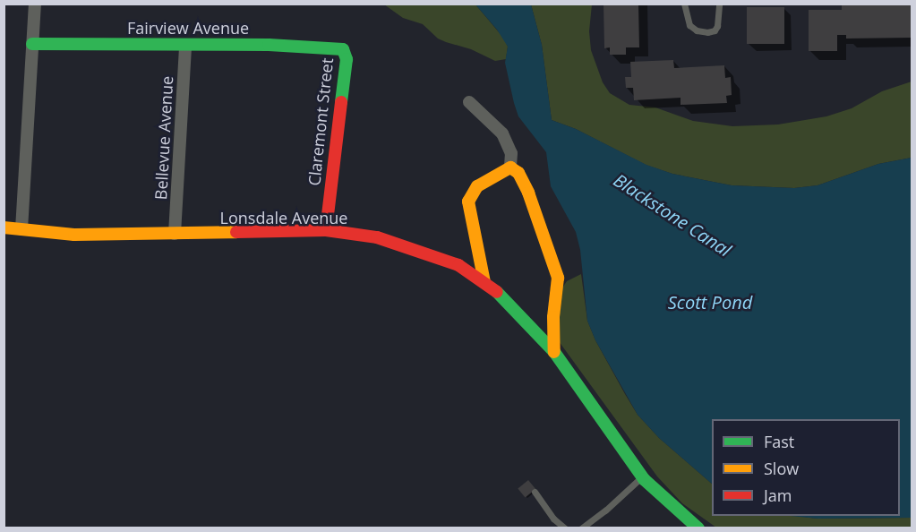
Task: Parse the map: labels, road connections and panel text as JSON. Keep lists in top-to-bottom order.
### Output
{
  "streets": {
    "street": [
      "Fairview Avenue",
      "Claremont Street",
      "Bellevue Avenue",
      "Lonsdale Avenue"
    ]
  },
  "crossings": [
    ["Fairview Avenue", "Claremont Street"],
    ["Fairview Avenue", "Bellevue Avenue"],
    ["Claremont Street", "Lonsdale Avenue"],
    ["Bellevue Avenue", "Lonsdale Avenue"]
  ],
  "water": ["Blackstone Canal", "Scott Pond"],
  "legend": ["Fast", "Slow", "Jam"]
}
